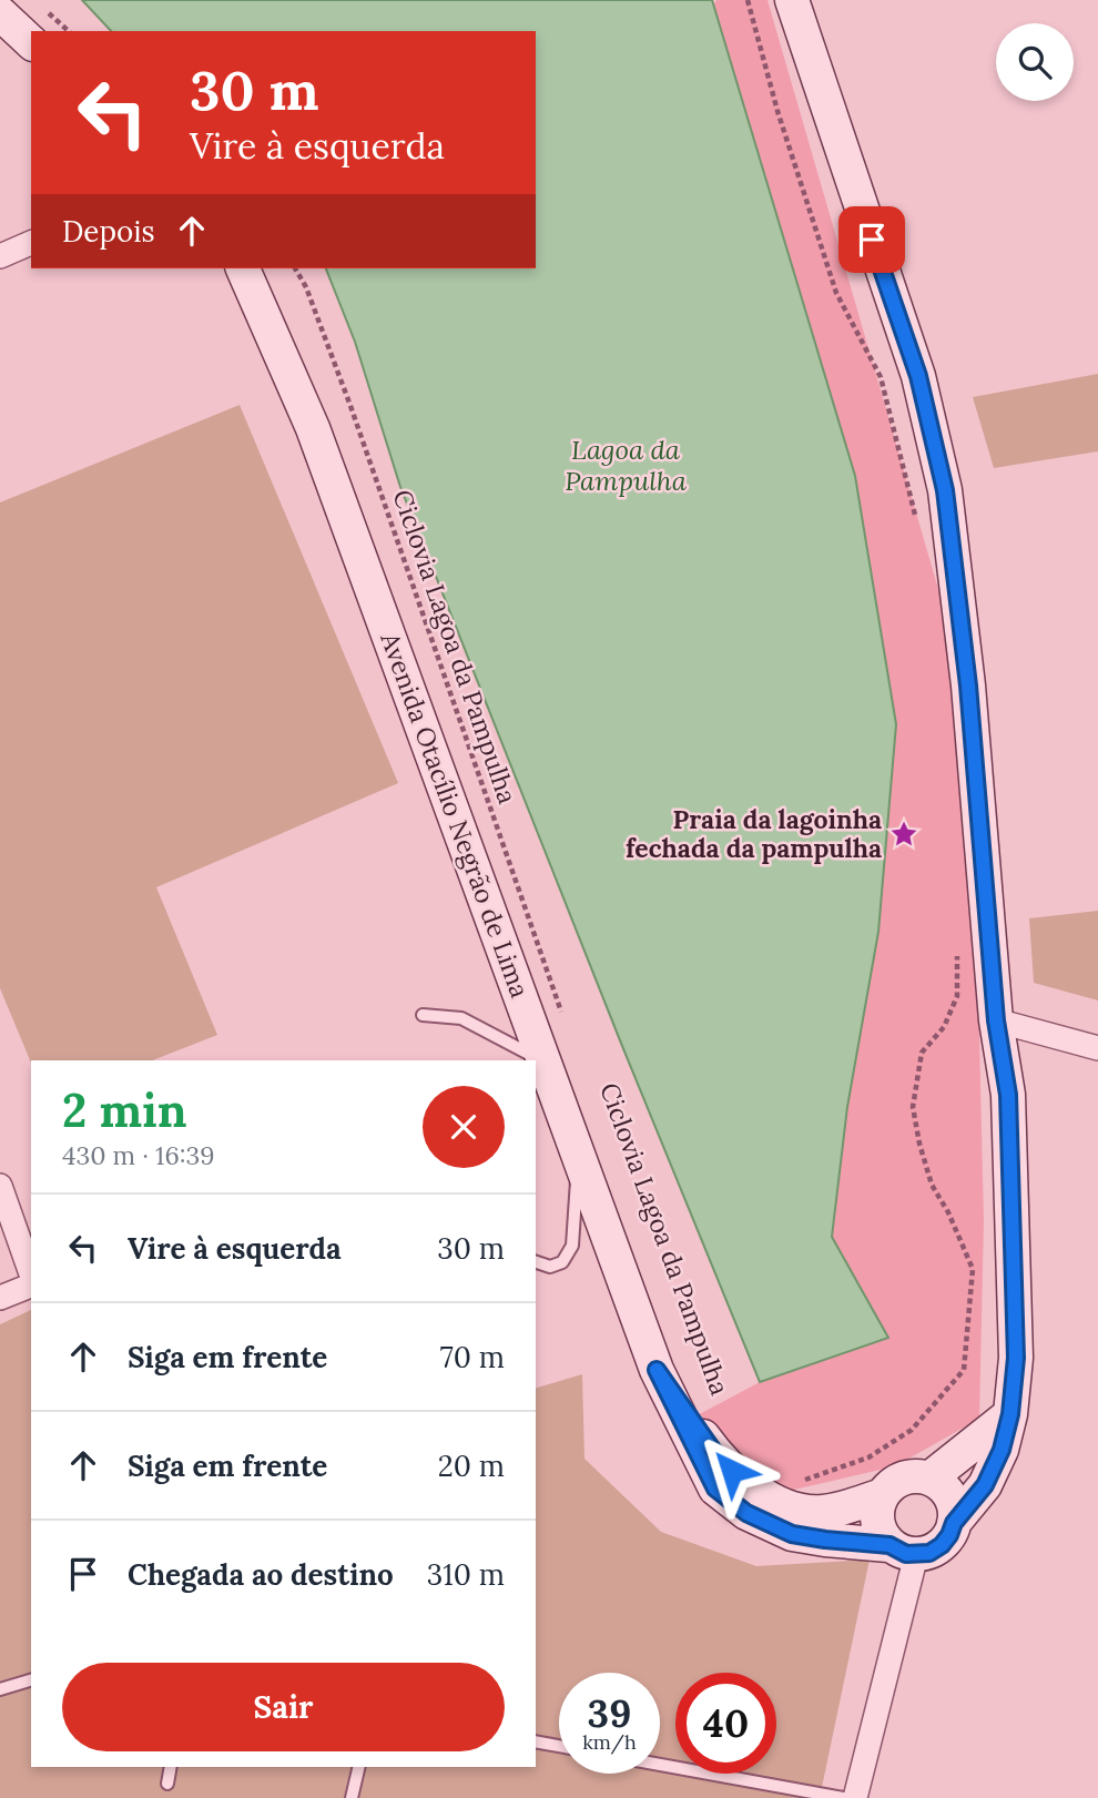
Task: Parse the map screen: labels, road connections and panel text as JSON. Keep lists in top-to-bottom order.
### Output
{
  "streets": {
    "street": ["Avenida Otacílio Negrão de Lima"],
    "path": ["Ciclovia Lagoa da Pampulha"]
  },
  "water": ["Lagoa da Pampulha"],
  "places": {
    "place": ["Praia da lagoinha fechada da pampulha"]
  },
  "page": {
    "turn": ["30 m", "Vire à esquerda"],
    "then": "Depois",
    "heading": ["2 min", "430 m · 16:39"],
    "list": [
      {
        "name": "Vire à esquerda",
        "value": "30 m"
      },
      {
        "name": "Siga em frente",
        "value": "70 m"
      },
      {
        "name": "Siga em frente",
        "value": "20 m"
      },
      {
        "name": "Chegada ao destino",
        "value": "310 m"
      }
    ],
    "buttons": "Sair",
    "speed": "39 km/h",
    "limit": "40"
  }
}
